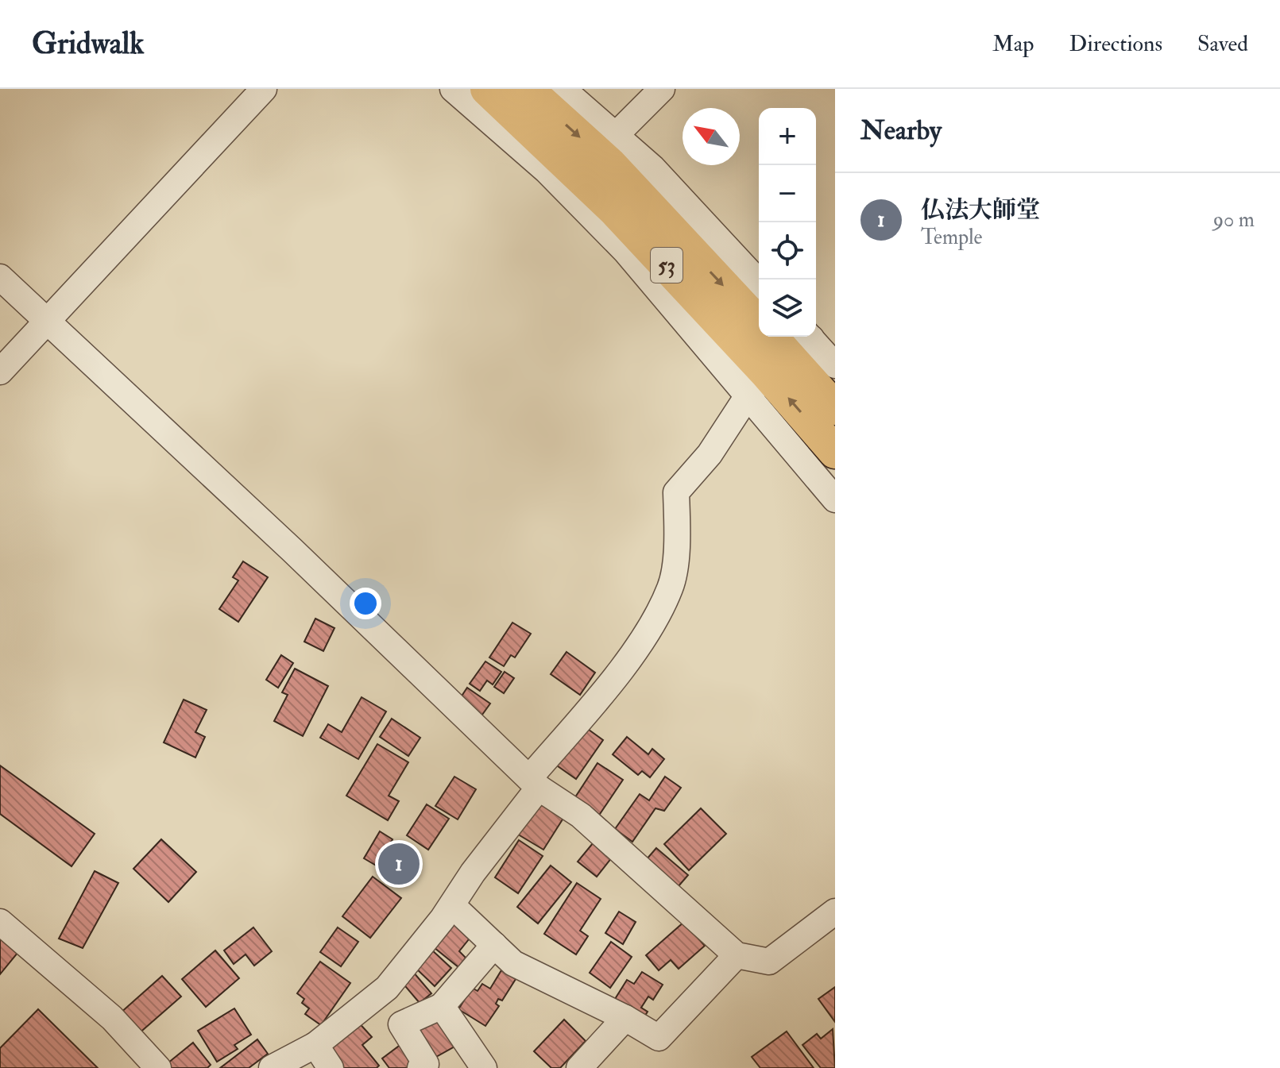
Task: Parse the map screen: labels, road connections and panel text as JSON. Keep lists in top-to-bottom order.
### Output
{
  "streets": {
    "main road": ["53"]
  },
  "north": "top left",
  "page": {
    "header": "Gridwalk",
    "nav": ["Map", "Directions", "Saved"],
    "heading": "Nearby",
    "map_buttons": ["+", "−"],
    "list": [
      {
        "mark": "1",
        "name": "仏法大師堂",
        "note": "Temple",
        "value": "90 m"
      }
    ],
    "pins": "1"
  }
}
